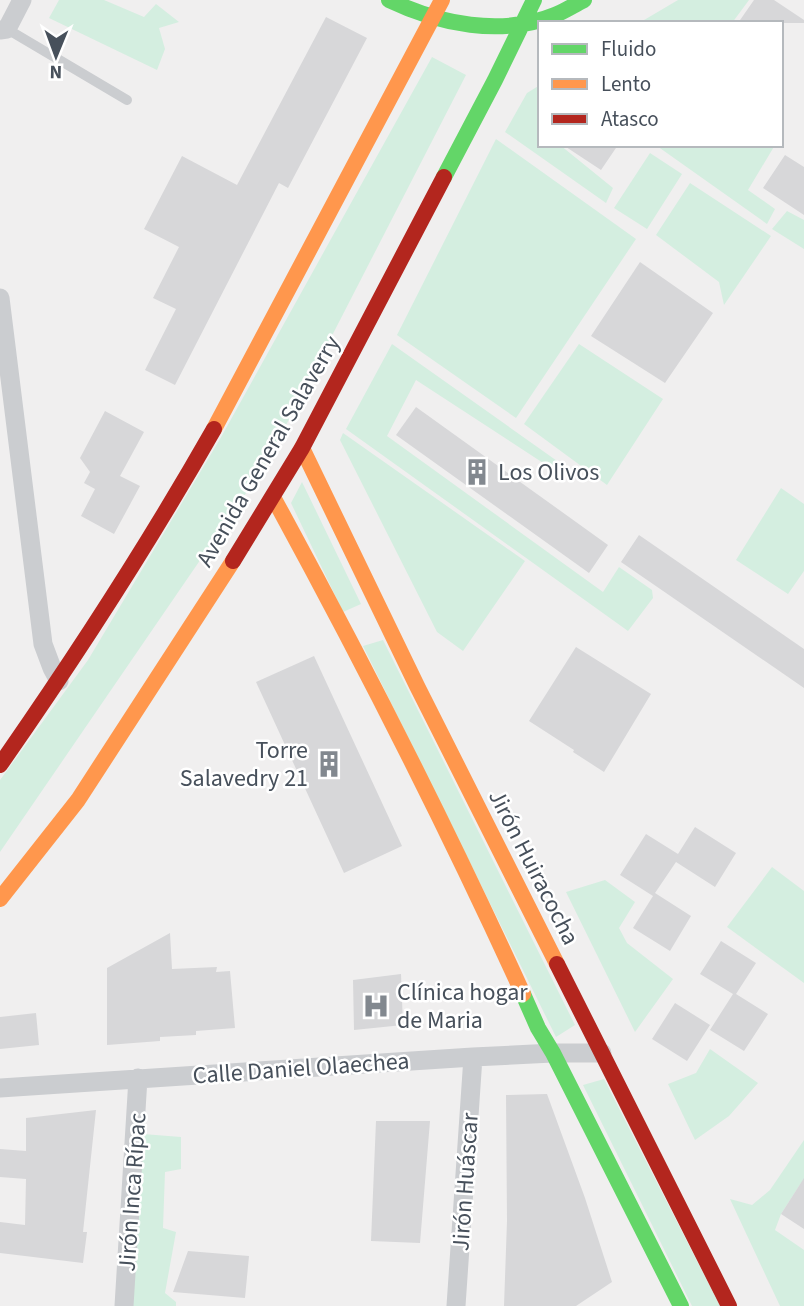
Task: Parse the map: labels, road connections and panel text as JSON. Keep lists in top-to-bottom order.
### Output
{
  "streets": {
    "main road": ["Avenida General Salaverry", "Jirón Huiracocha"],
    "street": ["Calle Daniel Olaechea", "Jirón Huáscar", "Jirón Inca Rípac"]
  },
  "crossings": [
    ["Avenida General Salaverry", "Jirón Huiracocha"],
    ["Jirón Huiracocha", "Calle Daniel Olaechea"],
    ["Calle Daniel Olaechea", "Jirón Huáscar"],
    ["Calle Daniel Olaechea", "Jirón Inca Rípac"]
  ],
  "places": {
    "building": ["Los Olivos", "Torre Salavedry 21"],
    "hospital": ["Clínica hogar de Maria"]
  },
  "legend": ["Fluido", "Lento", "Atasco"],
  "north": "bottom"
}
